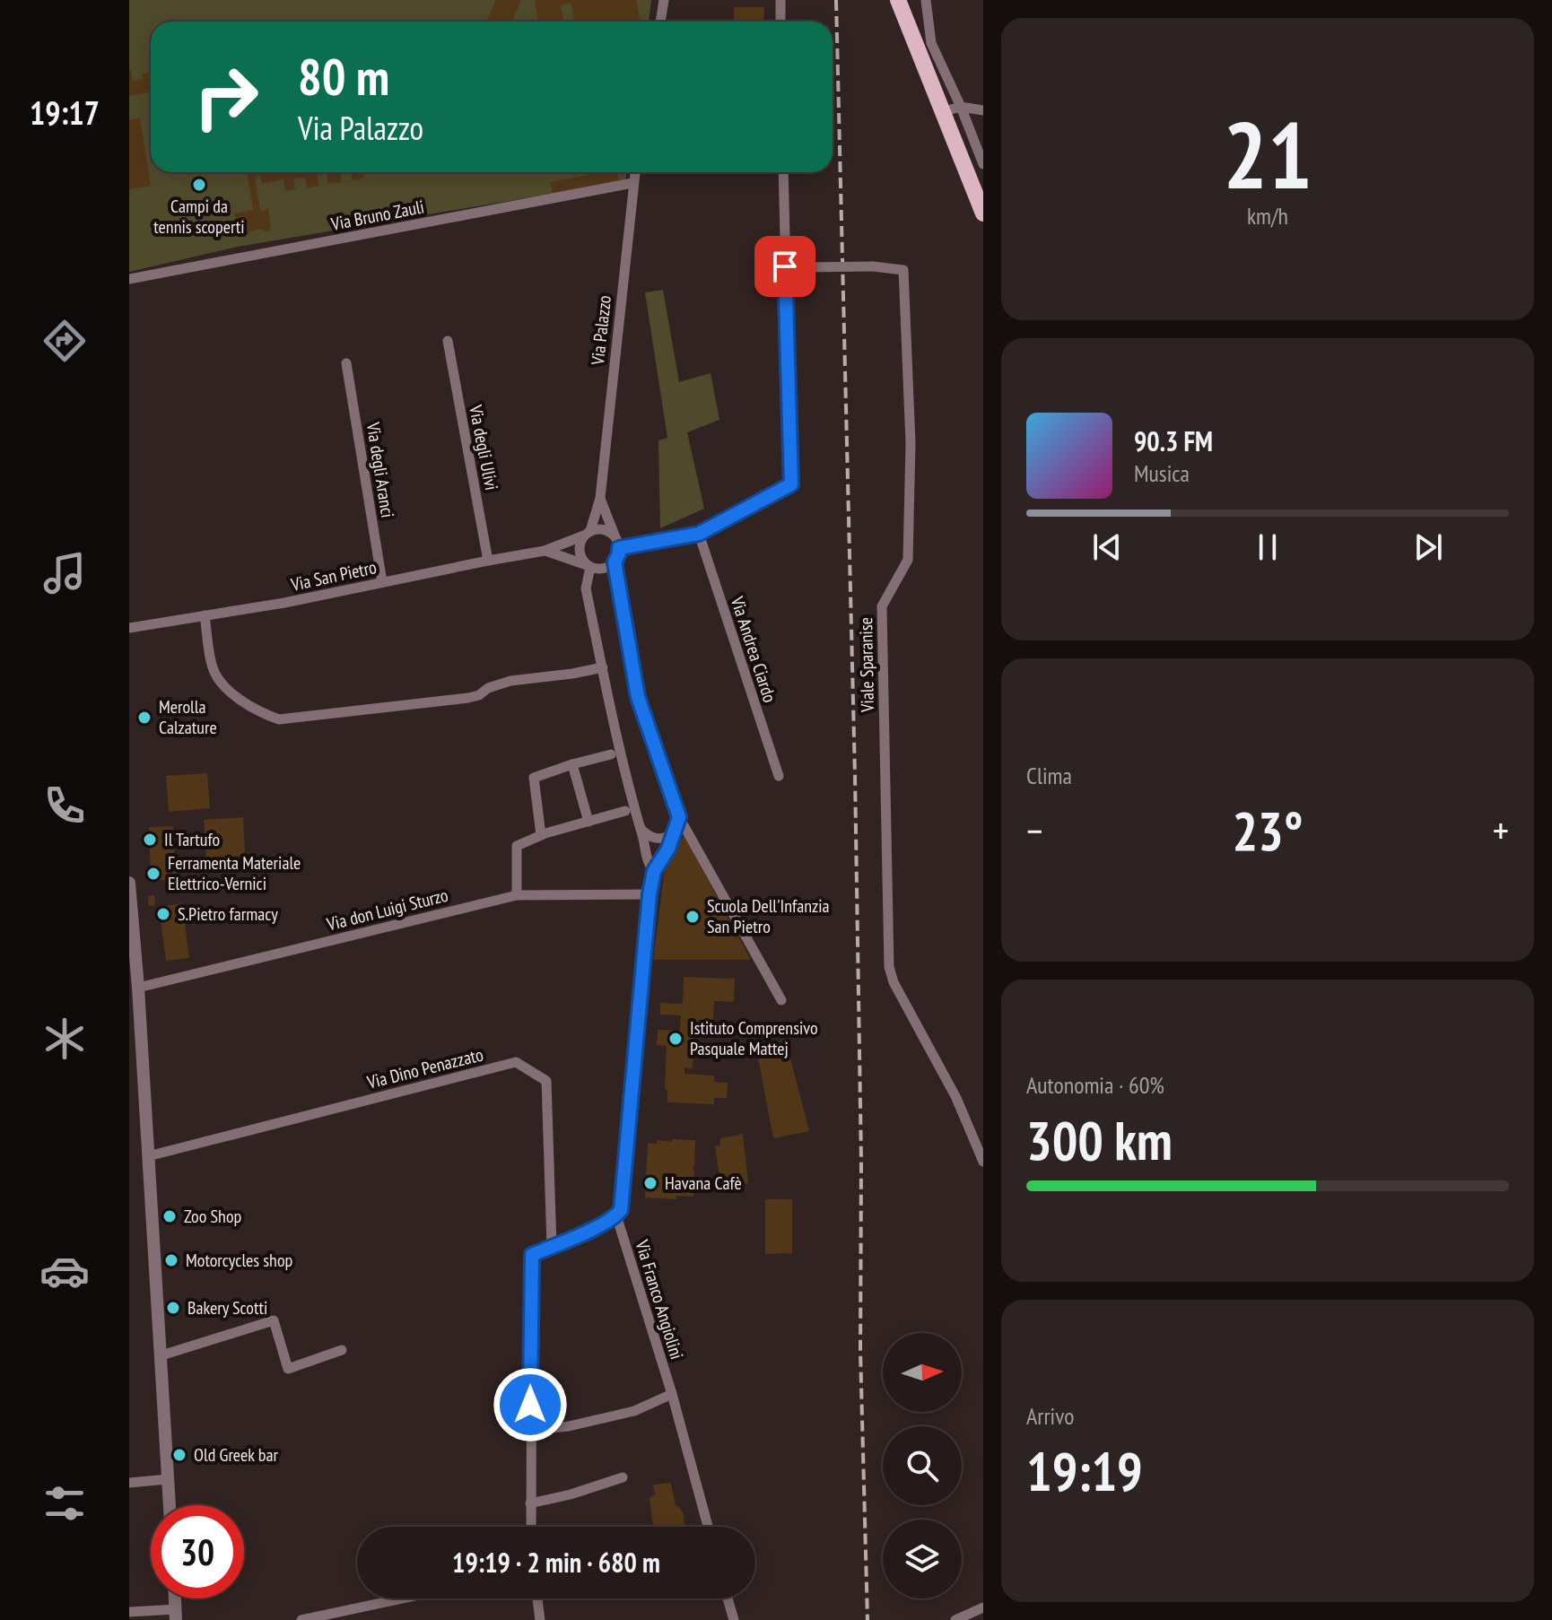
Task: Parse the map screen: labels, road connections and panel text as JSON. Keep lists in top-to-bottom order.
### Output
{
  "streets": {
    "street": [
      "Via Bruno Zauli",
      "Via Palazzo",
      "Via degli Ulivi",
      "Via degli Aranci",
      "Via San Pietro",
      "Via Andrea Ciardo",
      "Viale Sparanise",
      "Via don Luigi Sturzo",
      "Via Dino Penazzato",
      "Via Franco Angiolini"
    ]
  },
  "crossings": [
    ["Via Bruno Zauli", "Via Palazzo"],
    ["Via Palazzo", "Via San Pietro"],
    ["Via degli Ulivi", "Via San Pietro"],
    ["Via degli Aranci", "Via San Pietro"]
  ],
  "places": [
    "Campi da tennis scoperti",
    "Merolla Calzature",
    "Il Tartufo",
    "Ferramenta Materiale Elettrico-Vernici",
    "S.Pietro farmacy",
    "Scuola Dell'Infanzia San Pietro",
    "Istituto Comprensivo Pasquale Mattej",
    "Havana Cafè",
    "Zoo Shop",
    "Motorcycles shop",
    "Bakery Scotti",
    "Old Greek bar"
  ],
  "north": "right",
  "page": {
    "tabs": "19:17",
    "tile": [
      ["21", "km/h"],
      "Clima",
      ["Autonomia · 60%", "300 km"],
      ["Arrivo", "19:19"]
    ],
    "turn": ["80 m", "Via Palazzo"],
    "song": ["90.3 FM", "Musica"],
    "heat": ["−", "23°", "+"],
    "limit": "30",
    "trip": "19:19 · 2 min · 680 m"
  }
}
